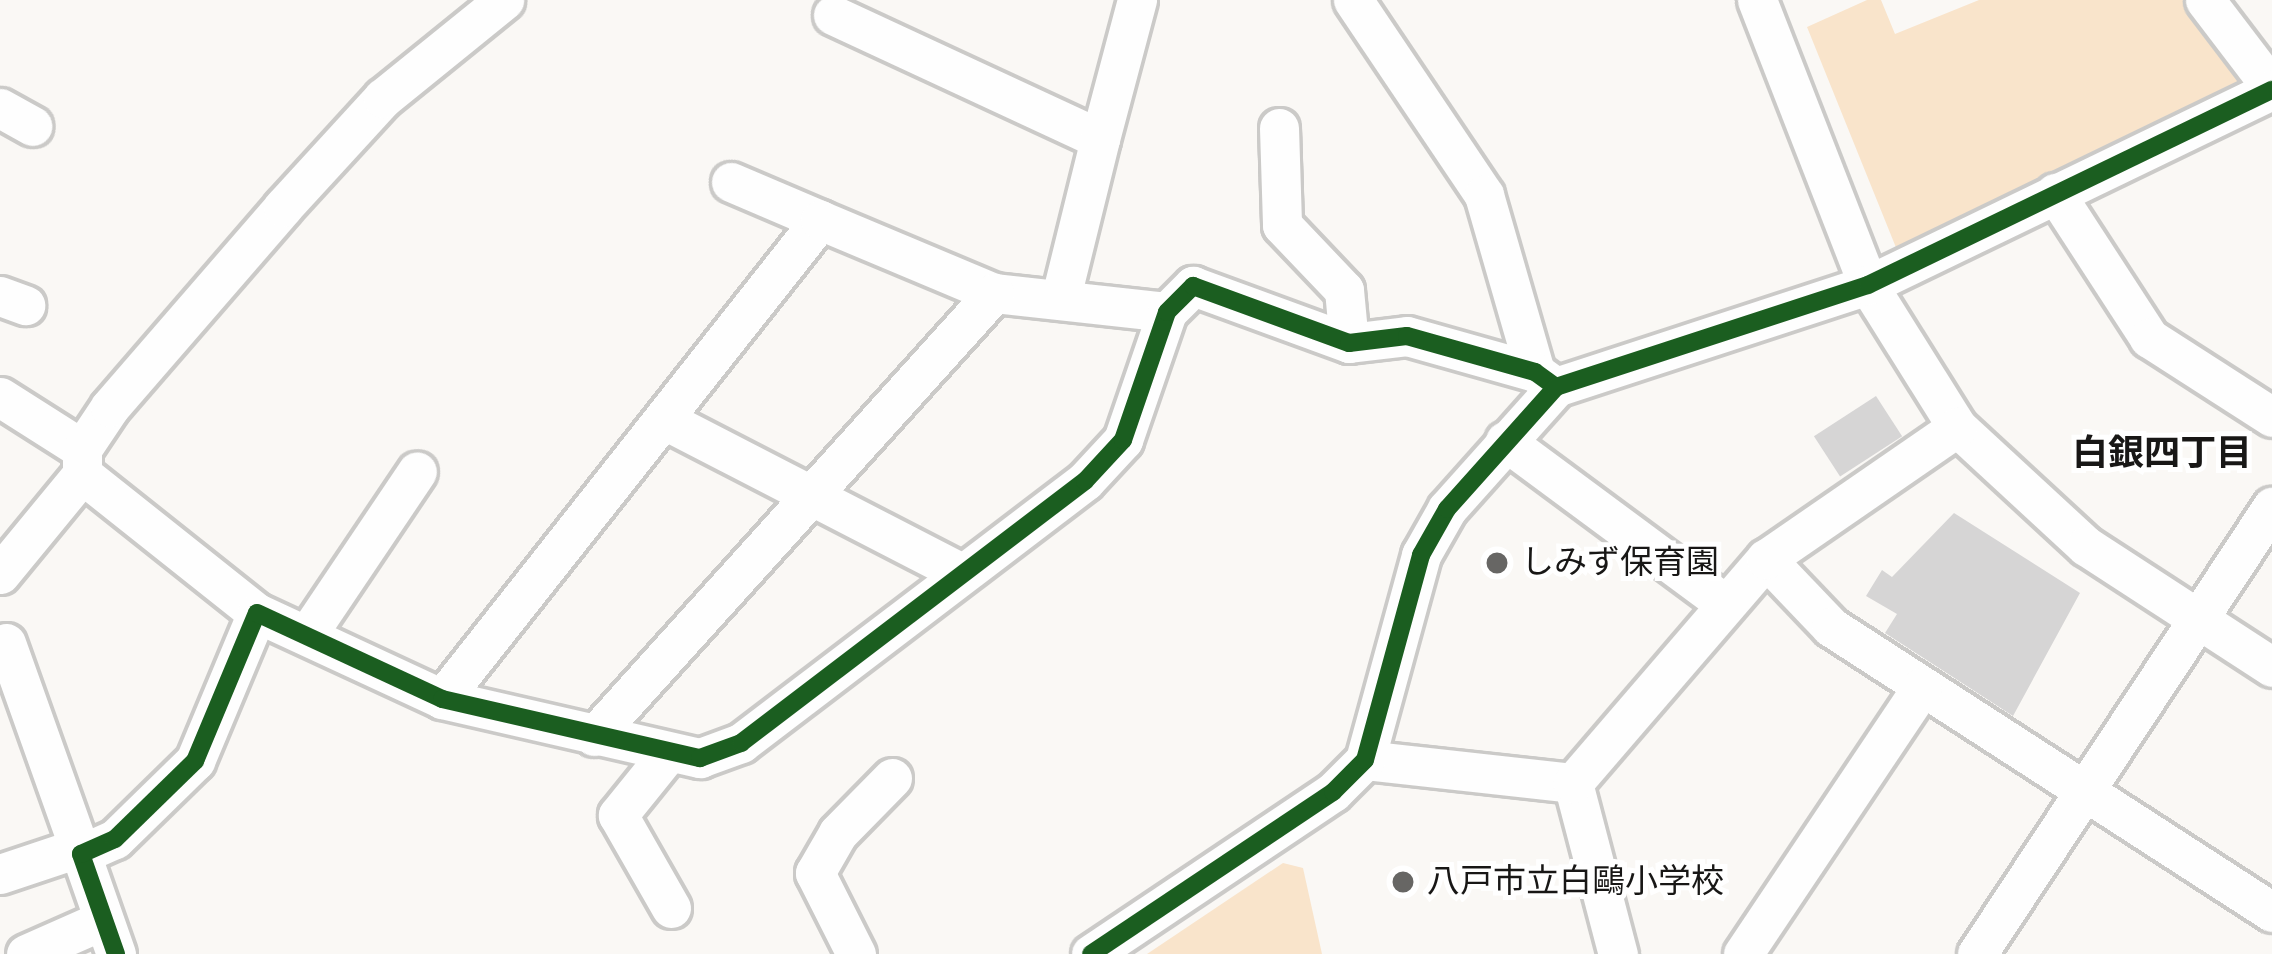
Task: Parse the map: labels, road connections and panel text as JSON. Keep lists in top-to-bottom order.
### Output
{
  "districts": ["白銀四丁目"],
  "places": ["しみず保育園", "八戸市立白鷗小学校"]
}
